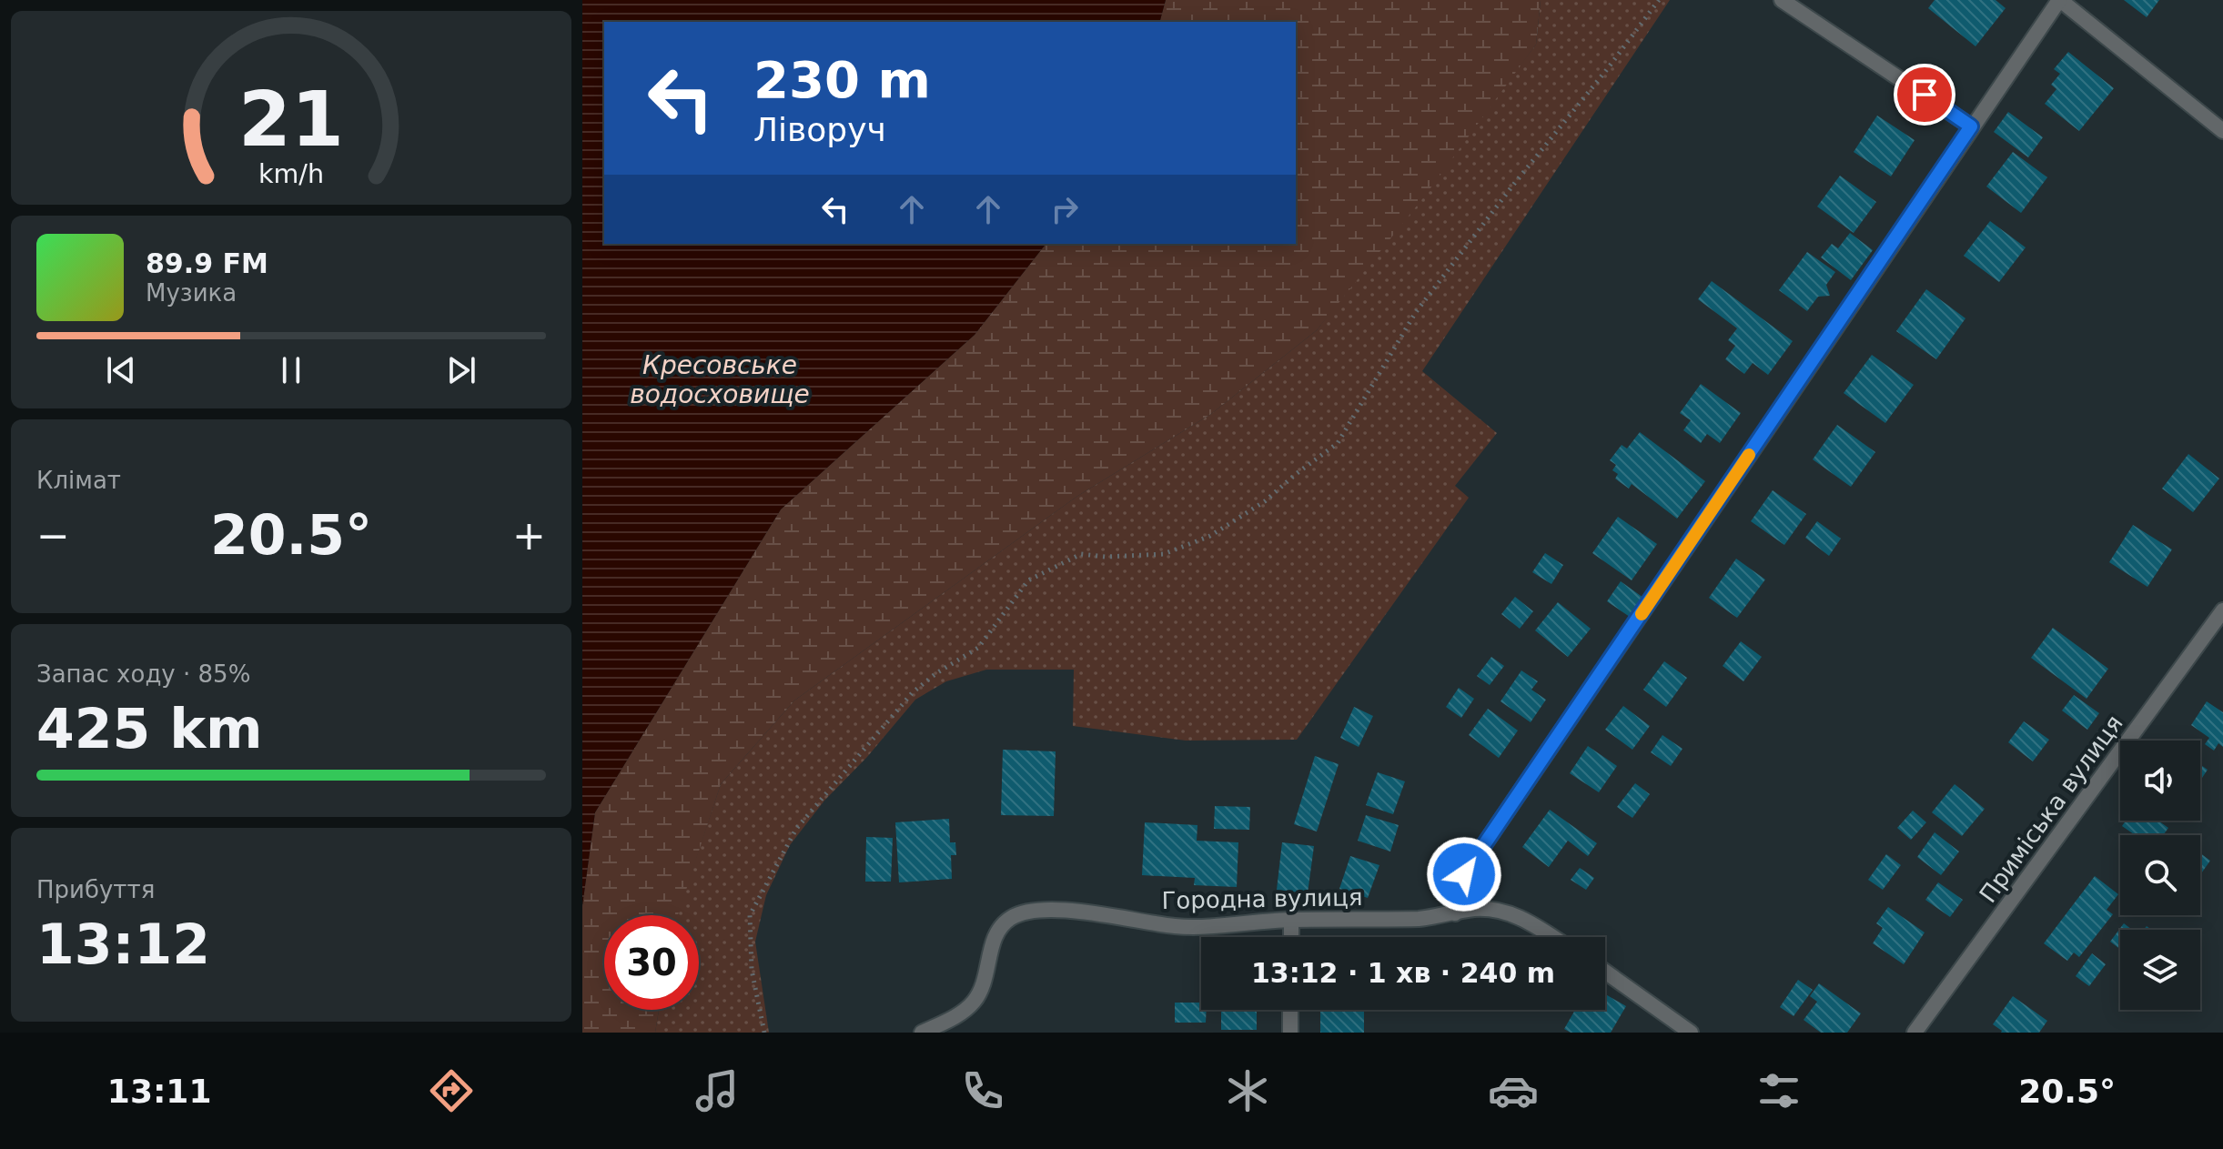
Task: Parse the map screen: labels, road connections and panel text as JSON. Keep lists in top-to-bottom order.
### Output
{
  "streets": {
    "street": ["Приміська вулиця", "Городна вулиця"]
  },
  "water": ["Кресовське водосховище"],
  "page": {
    "turn": ["230 m", "Ліворуч"],
    "song": ["89.9 FM", "Музика"],
    "tile": [
      "Клімат",
      ["Запас ходу · 85%", "425 km"],
      ["Прибуття", "13:12"]
    ],
    "heat": ["−", "20.5°", "+"],
    "limit": "30",
    "trip": "13:12 · 1 хв · 240 m",
    "tabs": ["13:11", "20.5°"],
    "gauge": ["21", "km/h"]
  }
}
